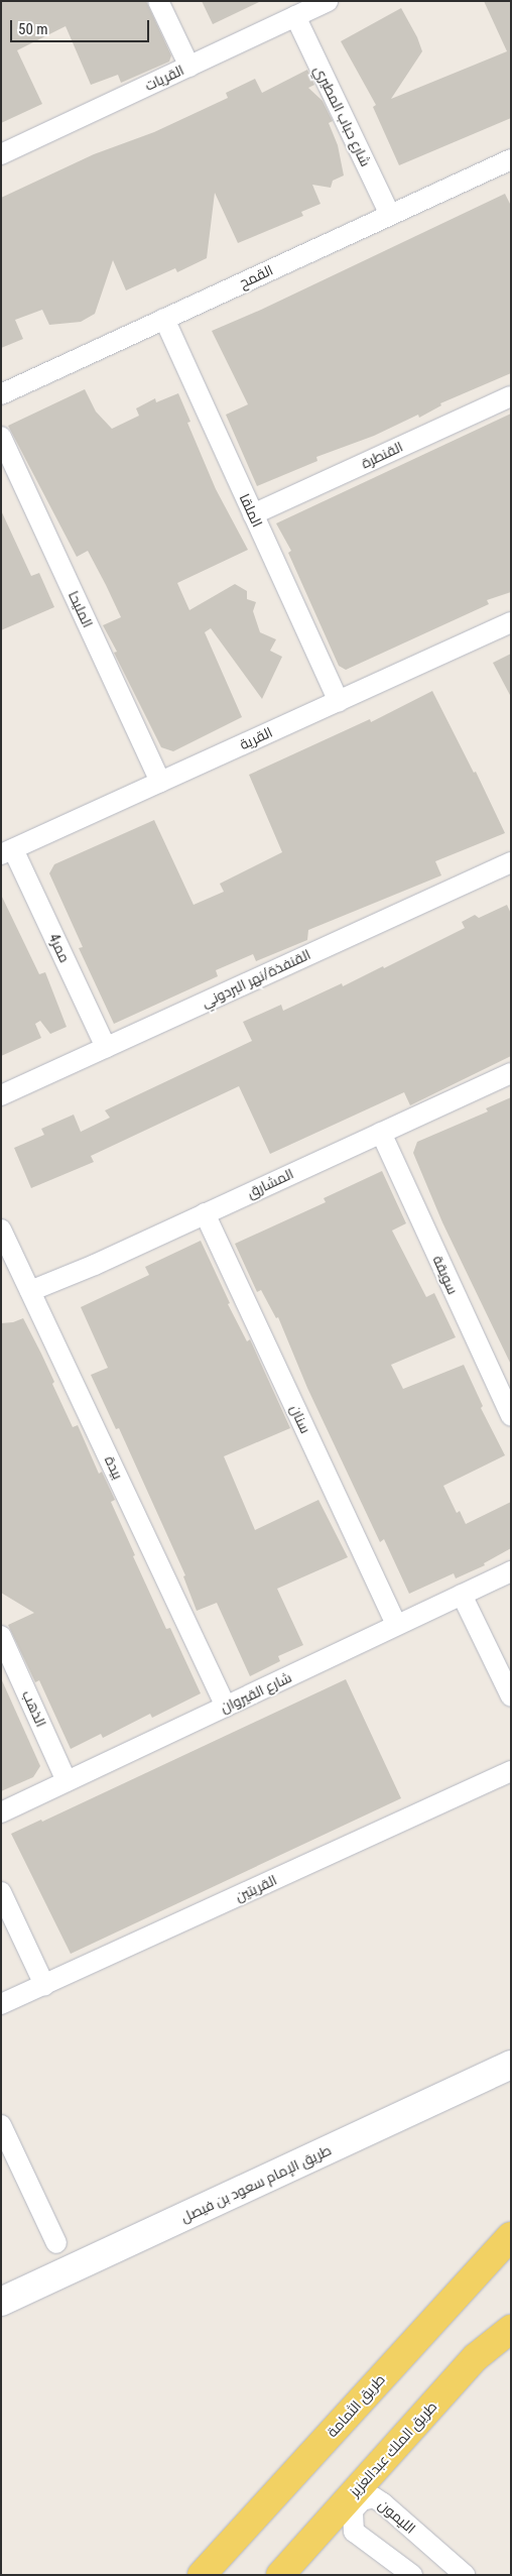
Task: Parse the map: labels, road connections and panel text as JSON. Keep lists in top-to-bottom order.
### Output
{
  "streets": {
    "main road": ["طريق الإمام سعود بن فيصل", "طريق الثمامة", "طريق الملك عبدالعزيز"],
    "street": [
      "القريات",
      "شارع حباب المطيري",
      "القمح",
      "القنطرة",
      "الملقا",
      "المليحا",
      "القرية",
      "ممر4",
      "القنفذة/نهر البردوني",
      "المشارق",
      "سويقة",
      "سنان",
      "بيدة",
      "شارع القيروان",
      "الذهب",
      "القريتين",
      "الليمون"
    ]
  },
  "crossings": [
    ["القريات", "شارع حباب المطيري"],
    ["شارع حباب المطيري", "القمح"],
    ["القمح", "الملقا"],
    ["القنطرة", "الملقا"],
    ["الملقا", "القرية"],
    ["المليحا", "القرية"],
    ["القرية", "ممر4"],
    ["ممر4", "القنفذة/نهر البردوني"],
    ["المشارق", "سويقة"],
    ["المشارق", "سنان"],
    ["المشارق", "بيدة"],
    ["سنان", "شارع القيروان"],
    ["بيدة", "شارع القيروان"],
    ["شارع القيروان", "الذهب"]
  ],
  "scale_bar": "50 m"
}
